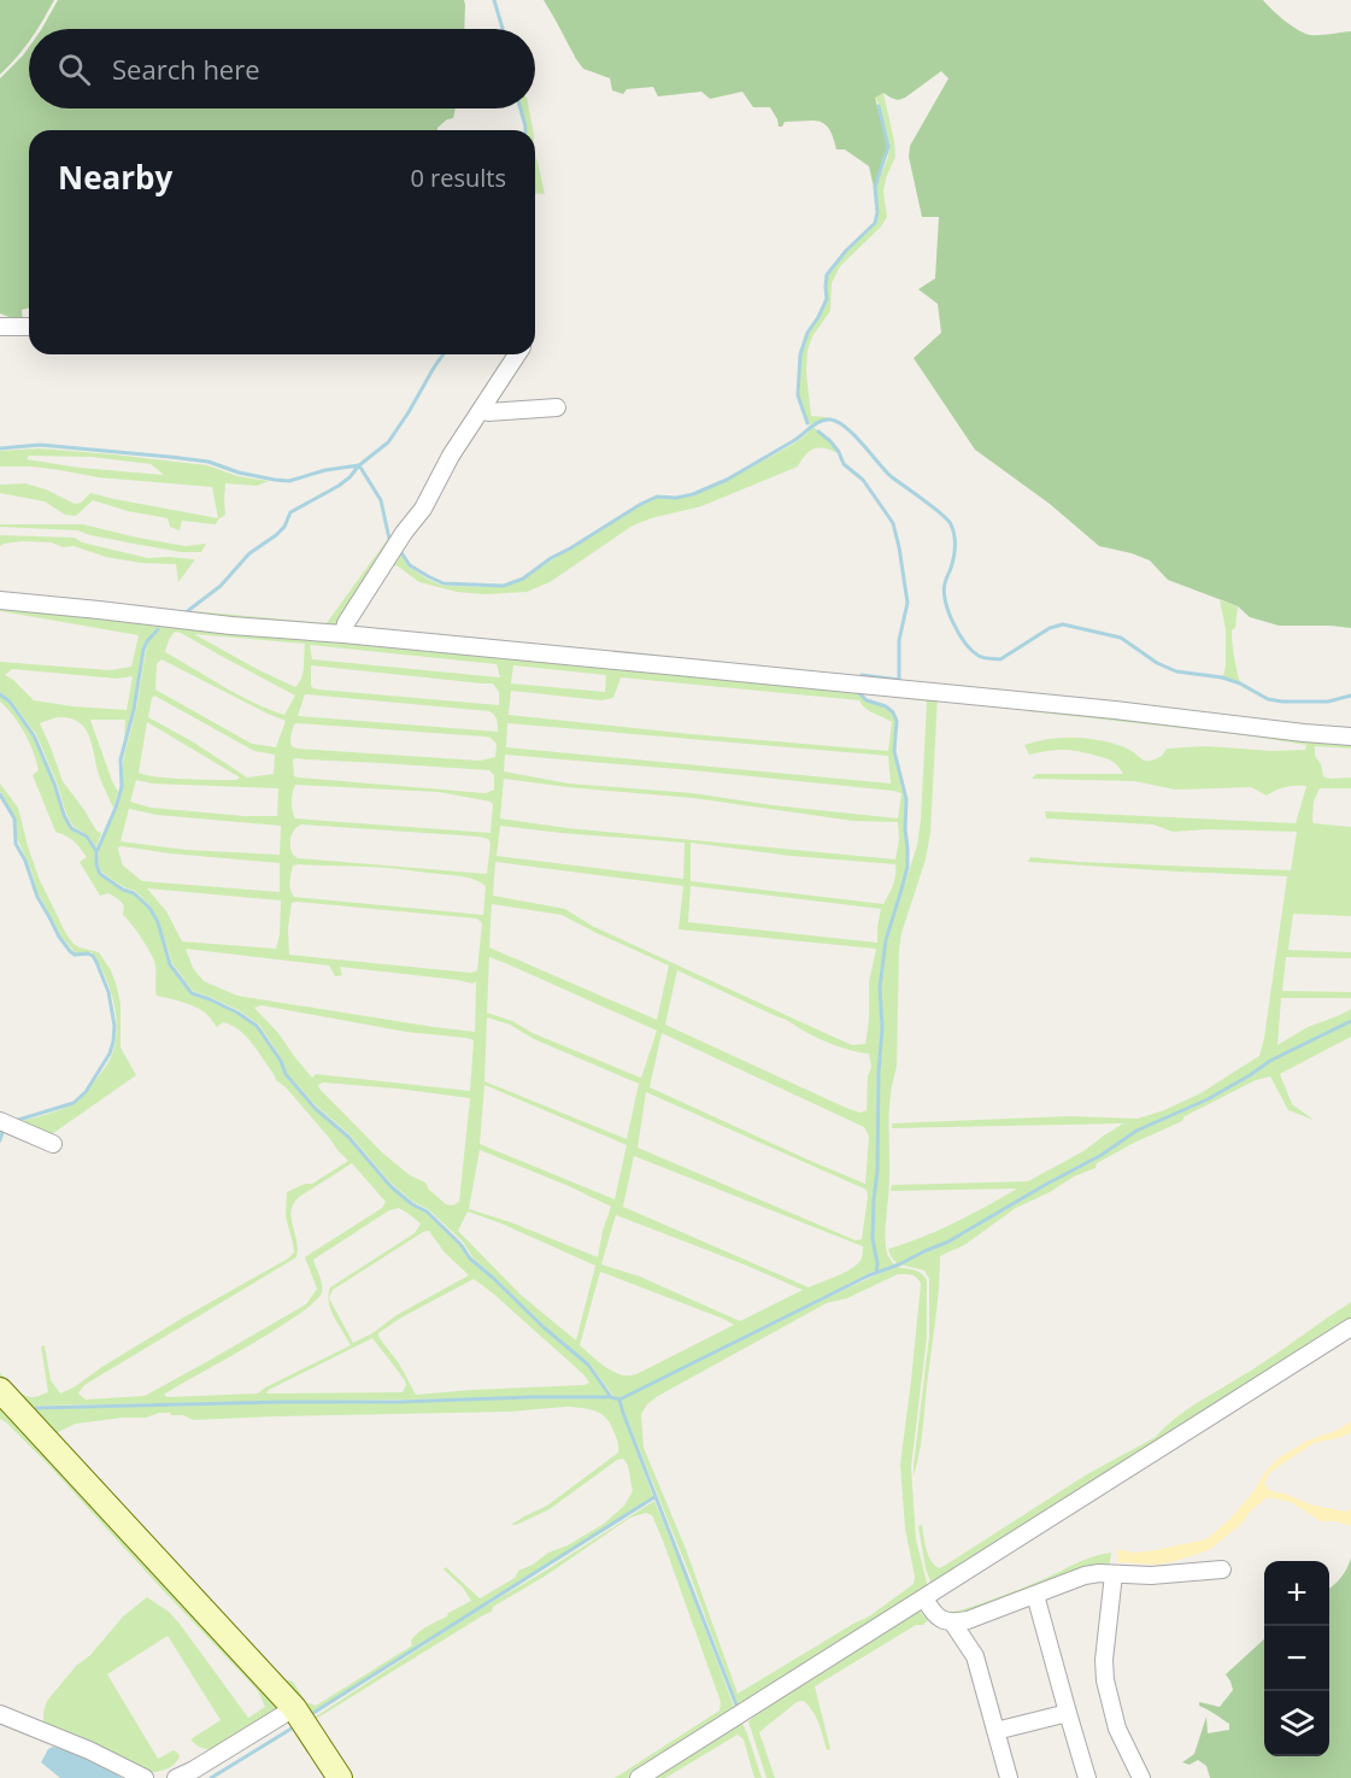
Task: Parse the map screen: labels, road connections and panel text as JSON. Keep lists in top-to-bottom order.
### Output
{
  "page": {
    "search": "Search here",
    "heading": ["Nearby", "0 results"],
    "map_buttons": ["+", "−"]
  }
}
